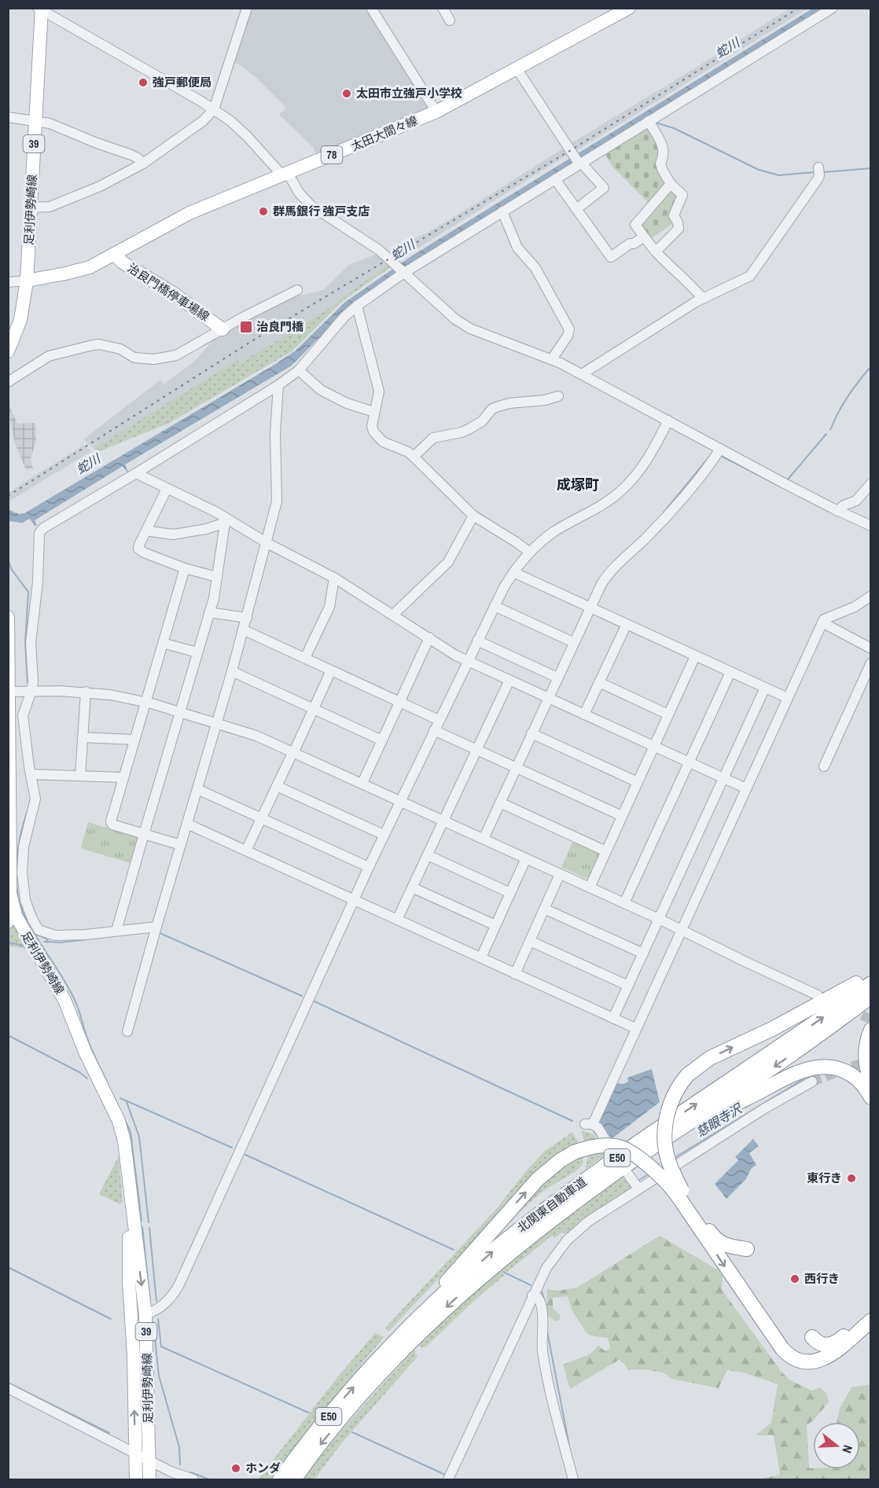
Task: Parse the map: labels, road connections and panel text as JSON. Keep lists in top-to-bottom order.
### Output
{
  "streets": {
    "highway": ["E50", "北関東自動車道"],
    "main road": [
      "太田大間々線",
      "39",
      "78",
      "足利伊勢崎線",
      "治良門橋停車場線"
    ]
  },
  "crossings": [
    ["太田大間々線", "足利伊勢崎線"],
    ["太田大間々線", "治良門橋停車場線"]
  ],
  "districts": ["成塚町"],
  "water": ["蛇川", "慈眼寺沢"],
  "places": {
    "other": [
      "強戸郵便局",
      "太田市立強戸小学校",
      "群馬銀行 強戸支店",
      "東行き",
      "西行き",
      "ホンダ"
    ],
    "transit": ["治良門橋"]
  },
  "north": "right"
}
